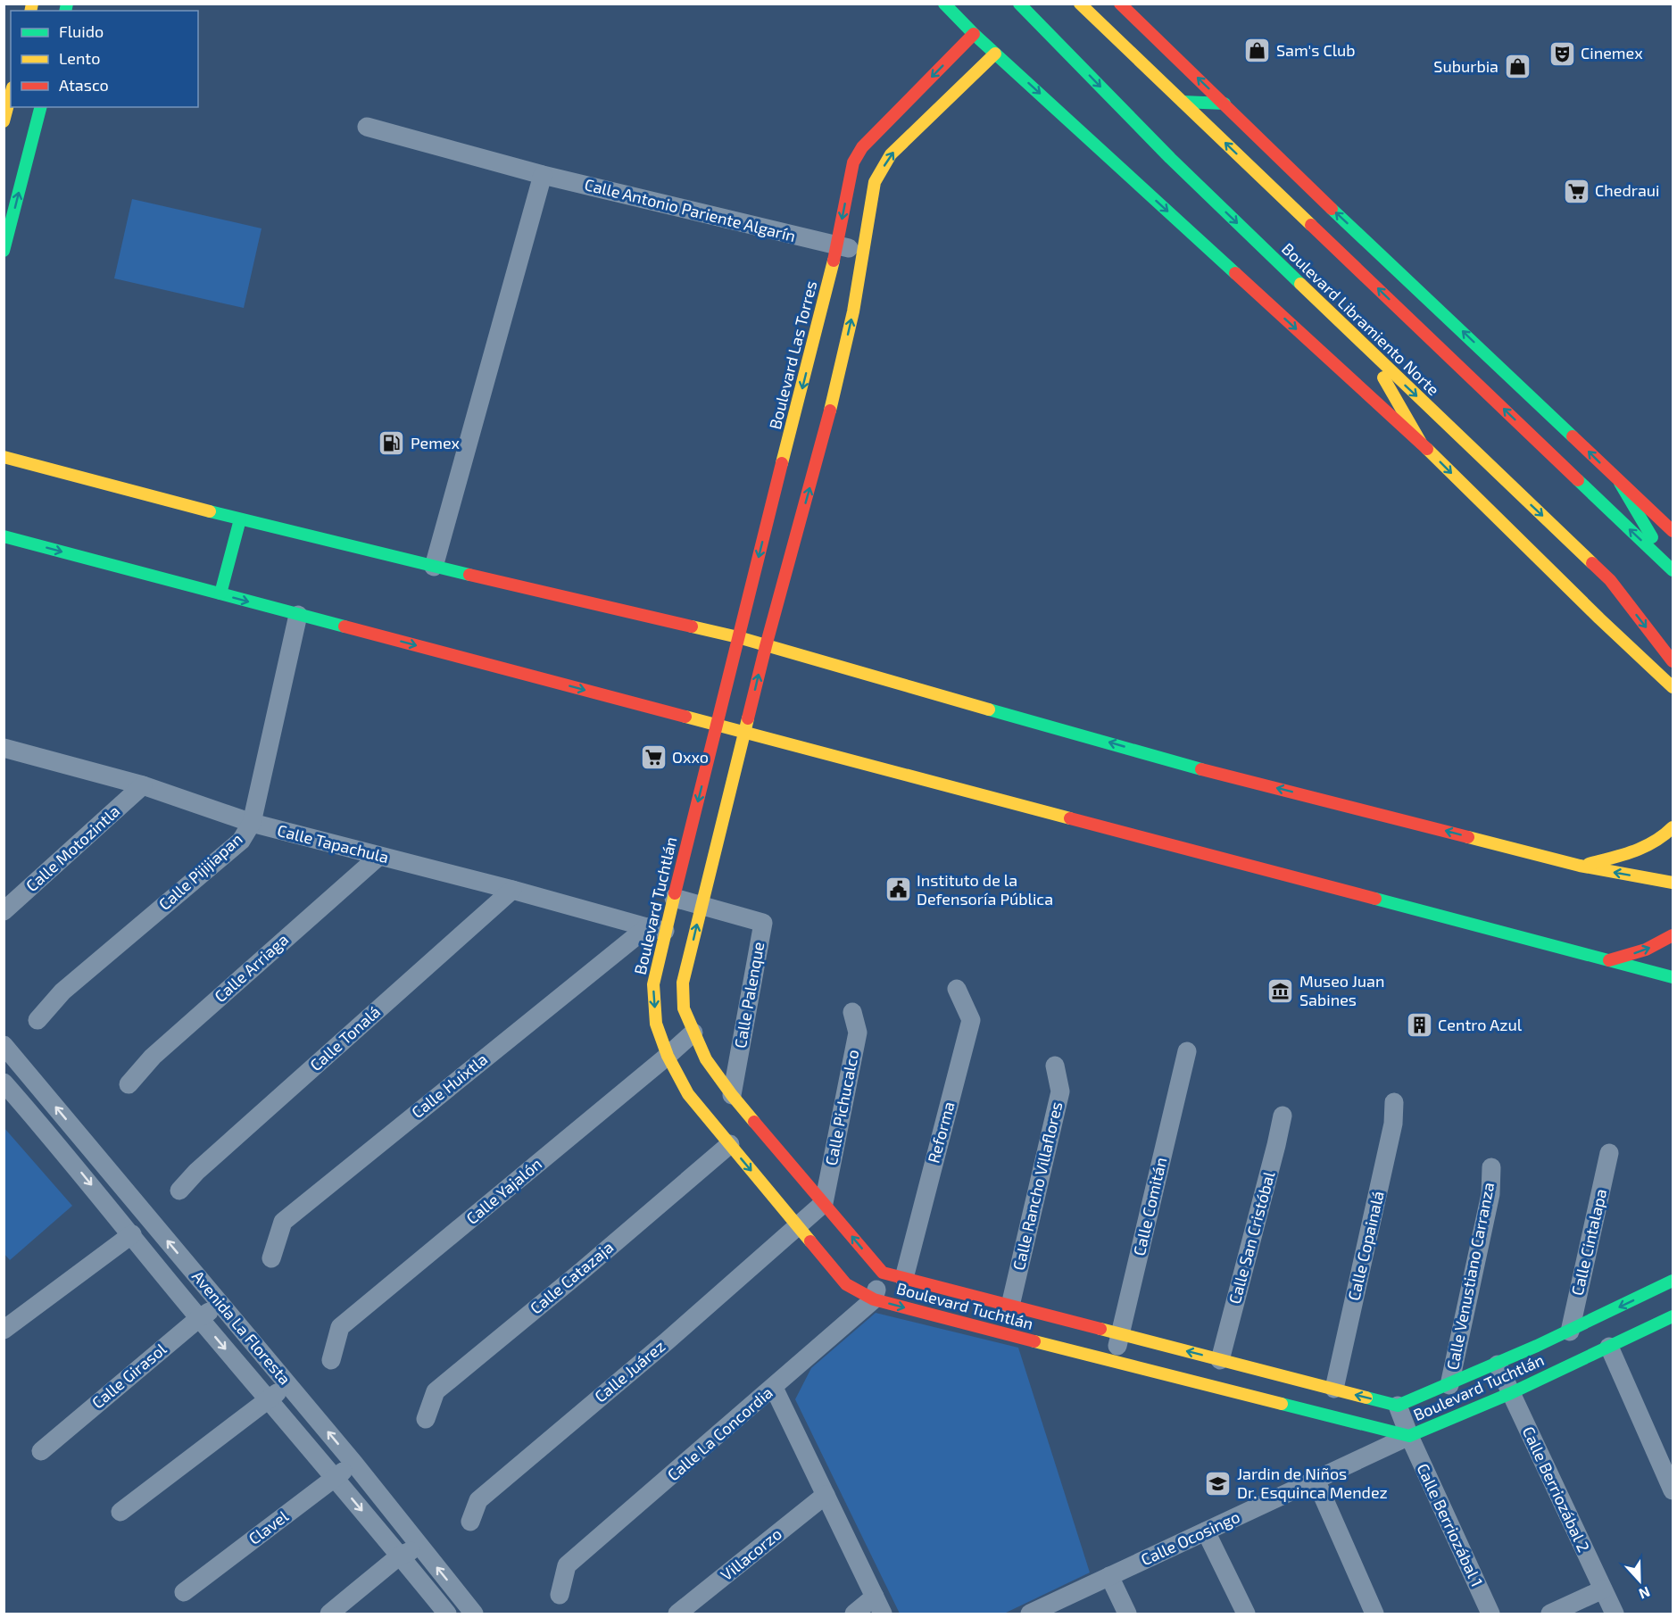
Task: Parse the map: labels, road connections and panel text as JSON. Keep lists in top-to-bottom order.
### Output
{
  "streets": {
    "main road": ["Boulevard Libramiento Norte", "Boulevard Las Torres", "Boulevard Tuchtlán"],
    "street": [
      "Calle Antonio Pariente Algarín",
      "Calle Tapachula",
      "Calle Motozintla",
      "Calle Pijijiapan",
      "Calle Arriaga",
      "Calle Palenque",
      "Calle Tonalá",
      "Calle Huixtla",
      "Calle Pichucalco",
      "Reforma",
      "Calle Rancho Villaflores",
      "Calle Yajalón",
      "Calle Comitán",
      "Calle San Cristóbal",
      "Calle Cintalapa",
      "Calle Copainalá",
      "Calle Venustiano Carranza",
      "Calle Catazaja",
      "Avenida La Floresta",
      "Calle Juárez",
      "Calle Girasol",
      "Calle La Concordia",
      "Calle Berriozábal 2",
      "Calle Berriozábal 1",
      "Clavel",
      "Calle Ocosingo",
      "Villacorzo"
    ]
  },
  "crossings": [
    ["Calle Antonio Pariente Algarín", "Boulevard Las Torres"],
    ["Boulevard Las Torres", "Boulevard Tuchtlán"],
    ["Calle Tapachula", "Calle Motozintla"],
    ["Calle Tapachula", "Calle Pijijiapan"],
    ["Calle Tapachula", "Boulevard Tuchtlán"],
    ["Calle Tapachula", "Calle Arriaga"],
    ["Calle Tapachula", "Calle Tonalá"],
    ["Calle Tapachula", "Calle Huixtla"],
    ["Boulevard Tuchtlán", "Calle Palenque"],
    ["Boulevard Tuchtlán", "Calle Huixtla"],
    ["Boulevard Tuchtlán", "Calle Pichucalco"],
    ["Boulevard Tuchtlán", "Reforma"],
    ["Boulevard Tuchtlán", "Calle Rancho Villaflores"],
    ["Boulevard Tuchtlán", "Calle Yajalón"],
    ["Boulevard Tuchtlán", "Calle Comitán"],
    ["Boulevard Tuchtlán", "Calle San Cristóbal"],
    ["Boulevard Tuchtlán", "Calle Cintalapa"],
    ["Boulevard Tuchtlán", "Calle Copainalá"],
    ["Boulevard Tuchtlán", "Calle Venustiano Carranza"],
    ["Boulevard Tuchtlán", "Calle Catazaja"],
    ["Boulevard Tuchtlán", "Calle Juárez"],
    ["Boulevard Tuchtlán", "Calle La Concordia"],
    ["Boulevard Tuchtlán", "Calle Berriozábal 2"],
    ["Boulevard Tuchtlán", "Calle Berriozábal 1"],
    ["Boulevard Tuchtlán", "Calle Ocosingo"],
    ["Calle Pichucalco", "Calle Juárez"],
    ["Avenida La Floresta", "Calle Girasol"],
    ["Avenida La Floresta", "Clavel"],
    ["Calle Berriozábal 1", "Calle Ocosingo"]
  ],
  "places": {
    "shop": ["Sam's Club", "Suburbia"],
    "theatre": ["Cinemex"],
    "supermarket": ["Chedraui", "Oxxo"],
    "fuel station": ["Pemex"],
    "public building": ["Instituto de la Defensoría Pública"],
    "museum": ["Museo Juan Sabines"],
    "building": ["Centro Azul"],
    "school or university": ["Jardin de Niños Dr. Esquinca Mendez"]
  },
  "legend": ["Fluido", "Lento", "Atasco"],
  "north": "bottom"
}
